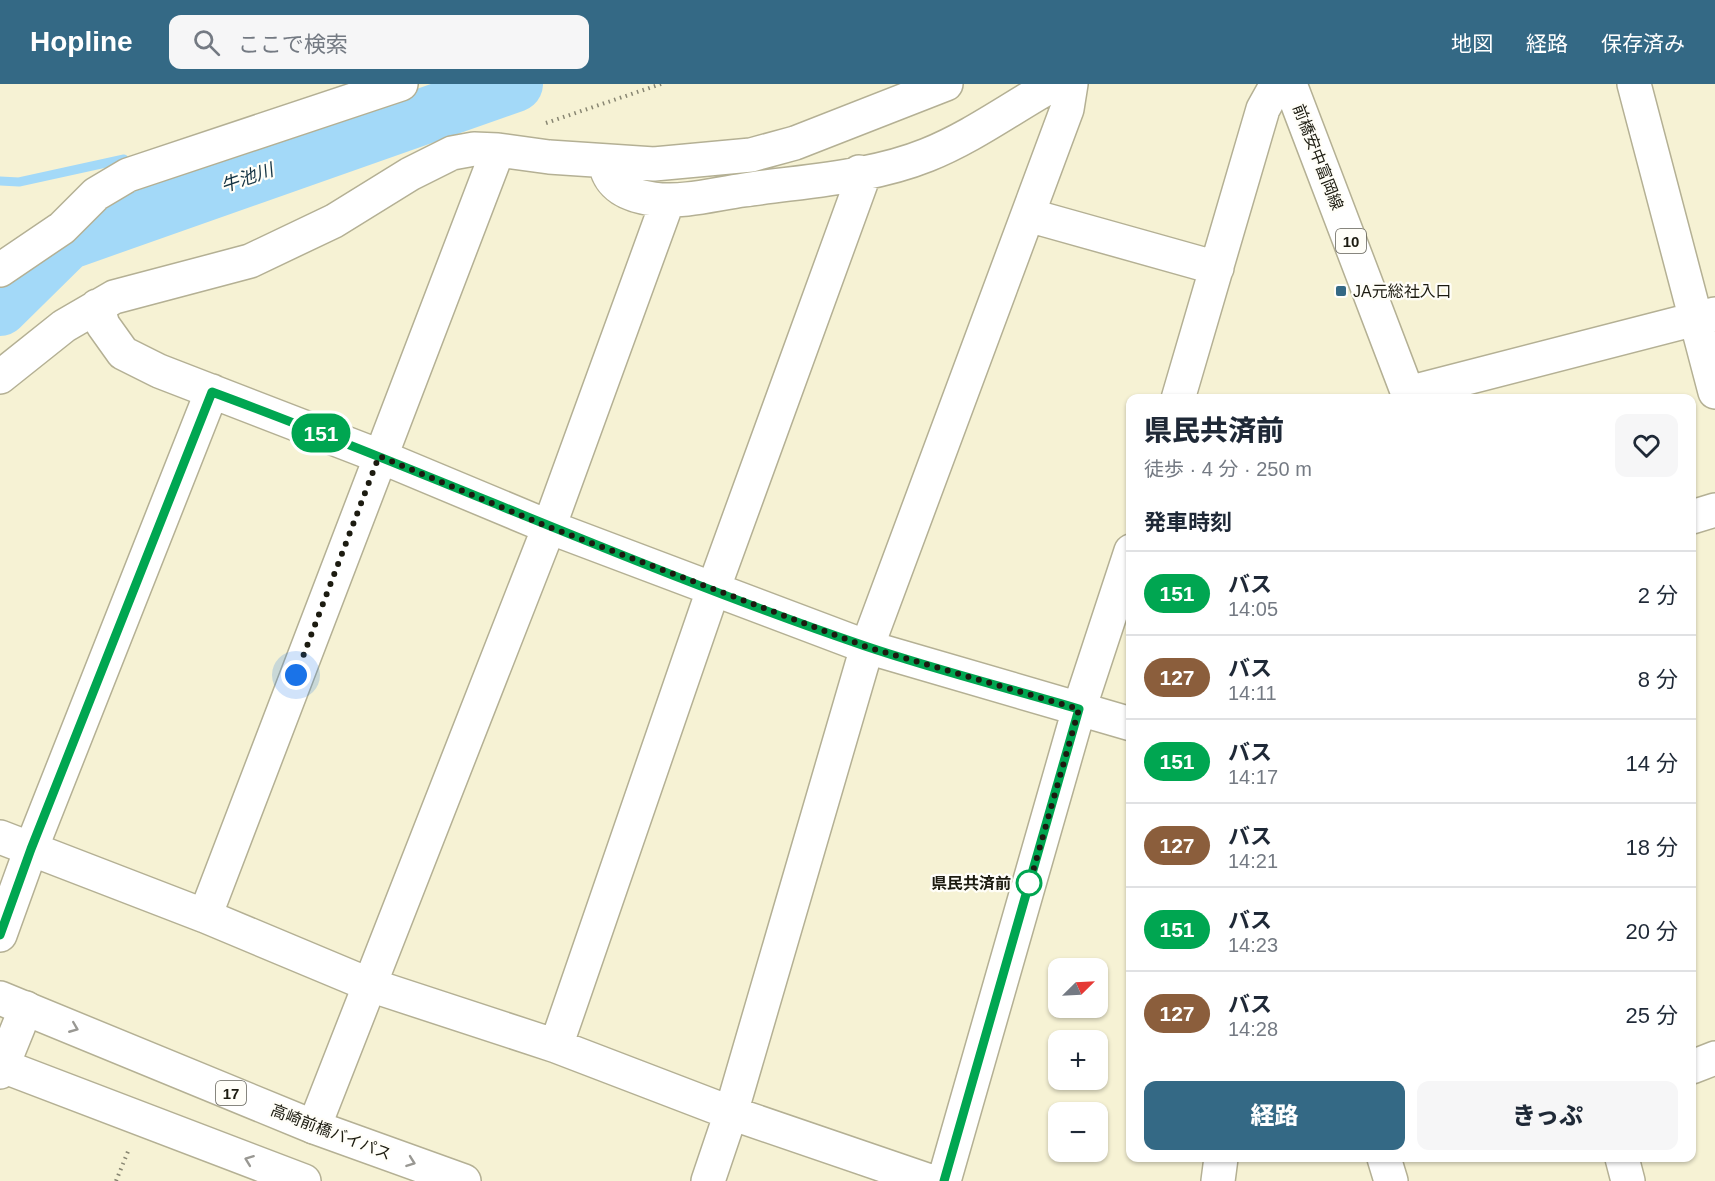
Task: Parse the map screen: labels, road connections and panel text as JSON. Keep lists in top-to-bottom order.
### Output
{
  "streets": {
    "main road": [
      "前橋安中富岡線",
      "10",
      "17",
      "高崎前橋バイパス"
    ]
  },
  "water": ["牛池川"],
  "places": {
    "transit": ["JA元総社入口"],
    "other": ["県民共済前"]
  },
  "lines": ["bus line 151"],
  "north": "top right",
  "page": {
    "header": "Hopline",
    "search": "ここで検索",
    "nav": ["地図", "経路", "保存済み"],
    "on_map": "151",
    "heading": [
      ["県民共済前", "徒歩 · 4 分 · 250 m"],
      "発車時刻"
    ],
    "list": [
      {
        "mark": "151",
        "name": "バス",
        "note": "14:05",
        "value": "2 分"
      },
      {
        "mark": "127",
        "name": "バス",
        "note": "14:11",
        "value": "8 分"
      },
      {
        "mark": "151",
        "name": "バス",
        "note": "14:17",
        "value": "14 分"
      },
      {
        "mark": "127",
        "name": "バス",
        "note": "14:21",
        "value": "18 分"
      },
      {
        "mark": "151",
        "name": "バス",
        "note": "14:23",
        "value": "20 分"
      },
      {
        "mark": "127",
        "name": "バス",
        "note": "14:28",
        "value": "25 分"
      }
    ],
    "map_buttons": ["+", "−"],
    "buttons": ["経路", "きっぷ"]
  }
}
